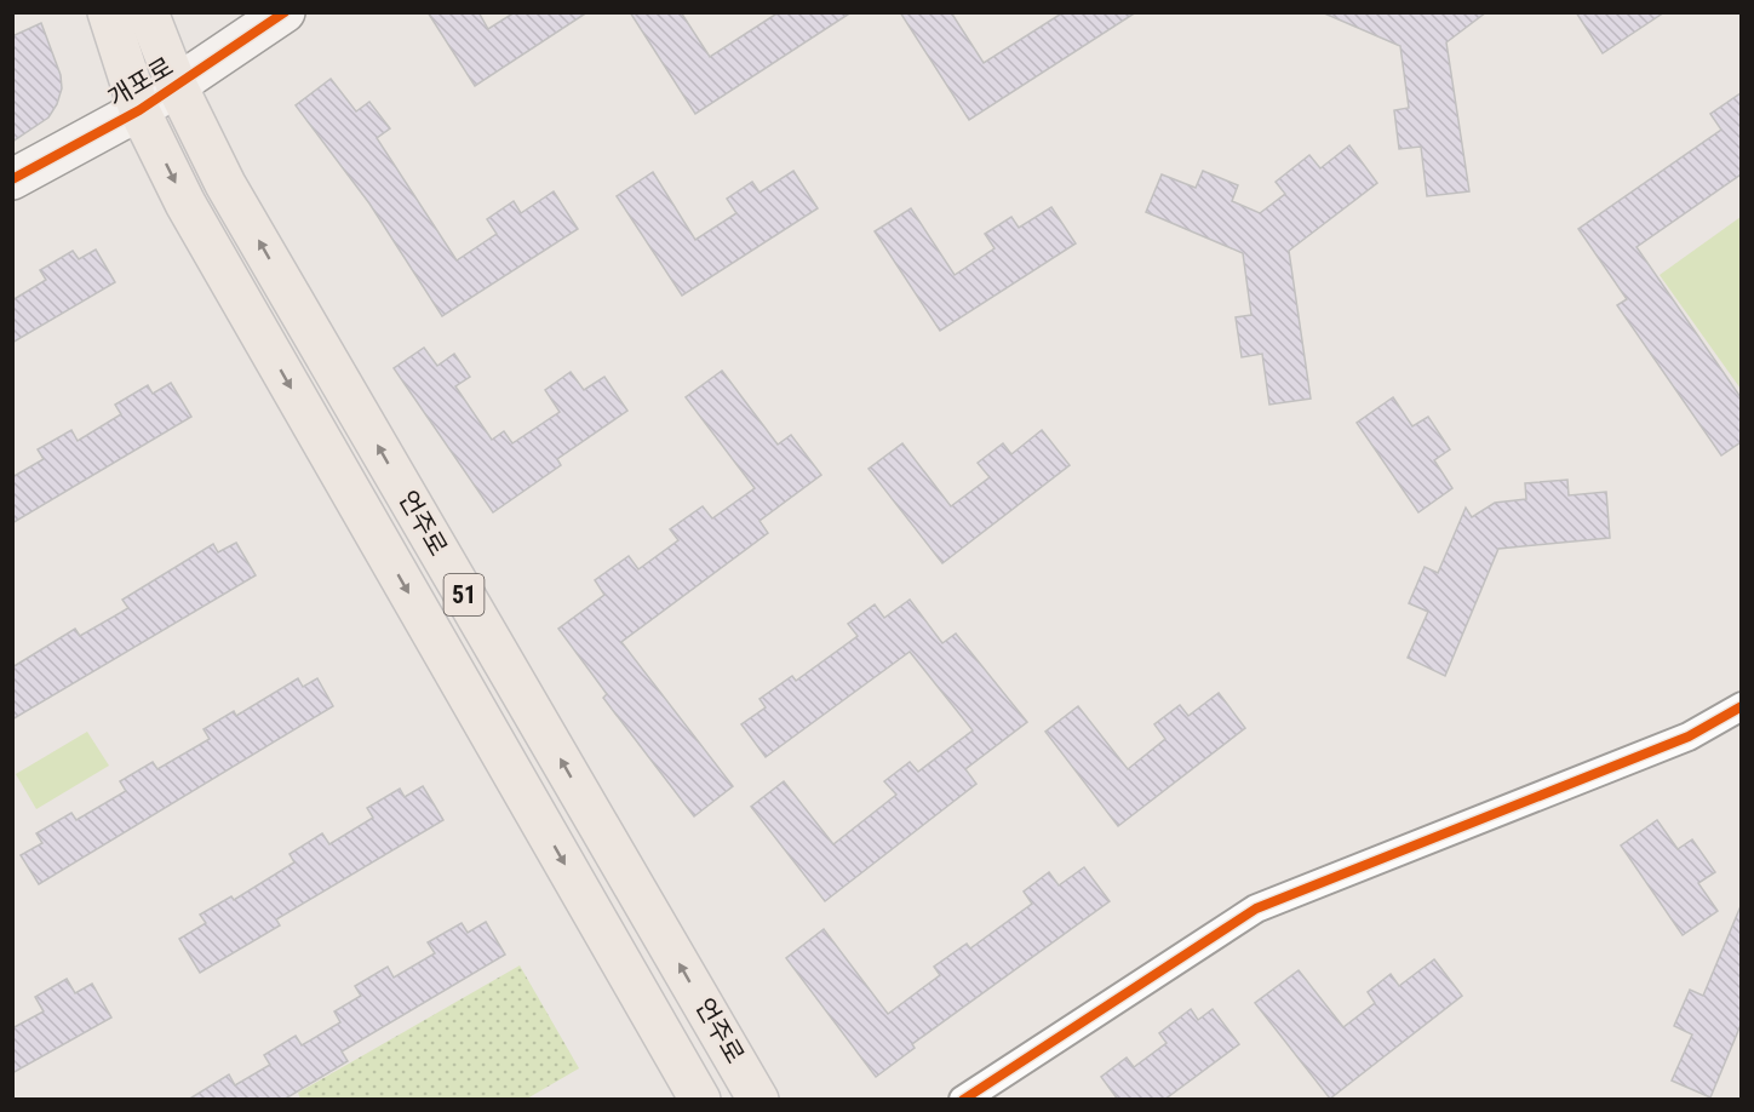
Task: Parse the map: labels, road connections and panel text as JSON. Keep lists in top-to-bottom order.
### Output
{
  "streets": {
    "main road": ["언주로", "51"],
    "street": ["개포로"]
  },
  "crossings": [
    ["개포로", "언주로"]
  ]
}
